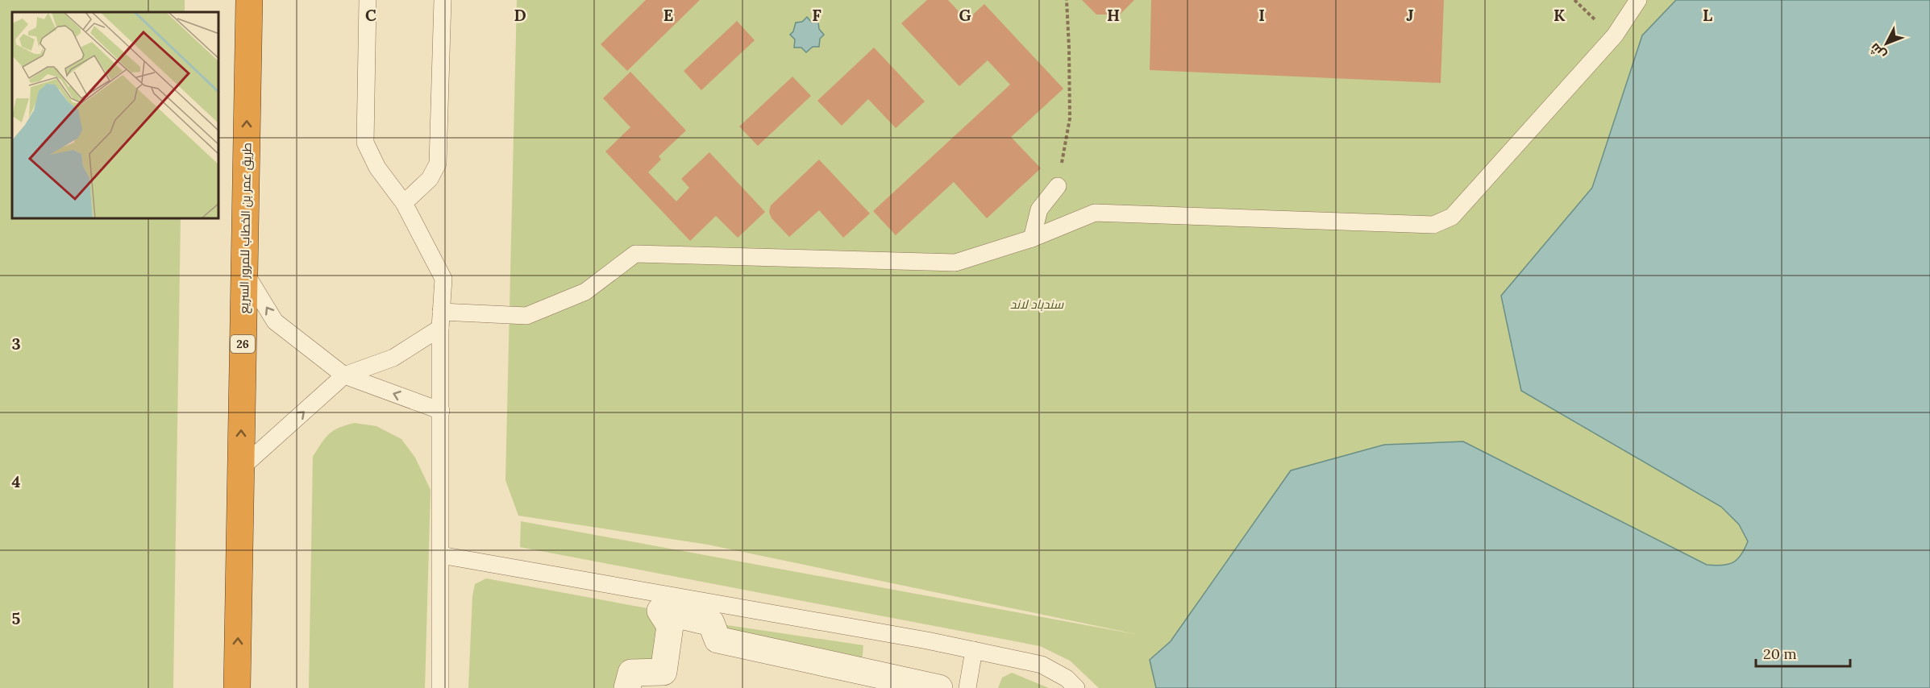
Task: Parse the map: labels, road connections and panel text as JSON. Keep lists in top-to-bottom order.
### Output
{
  "streets": {
    "highway": ["طريق عمر بن الخطاب للمرور السريع", "26"]
  },
  "one_way": ["طريق عمر بن الخطاب للمرور السريع"],
  "parks": ["سندباد لاند"],
  "scale_bar": "20 m",
  "north": "bottom left",
  "grid": {
    "columns": [
      "C",
      "D",
      "E",
      "F",
      "G",
      "H",
      "I",
      "J",
      "K",
      "L"
    ],
    "rows": ["3", "4", "5"]
  }
}
